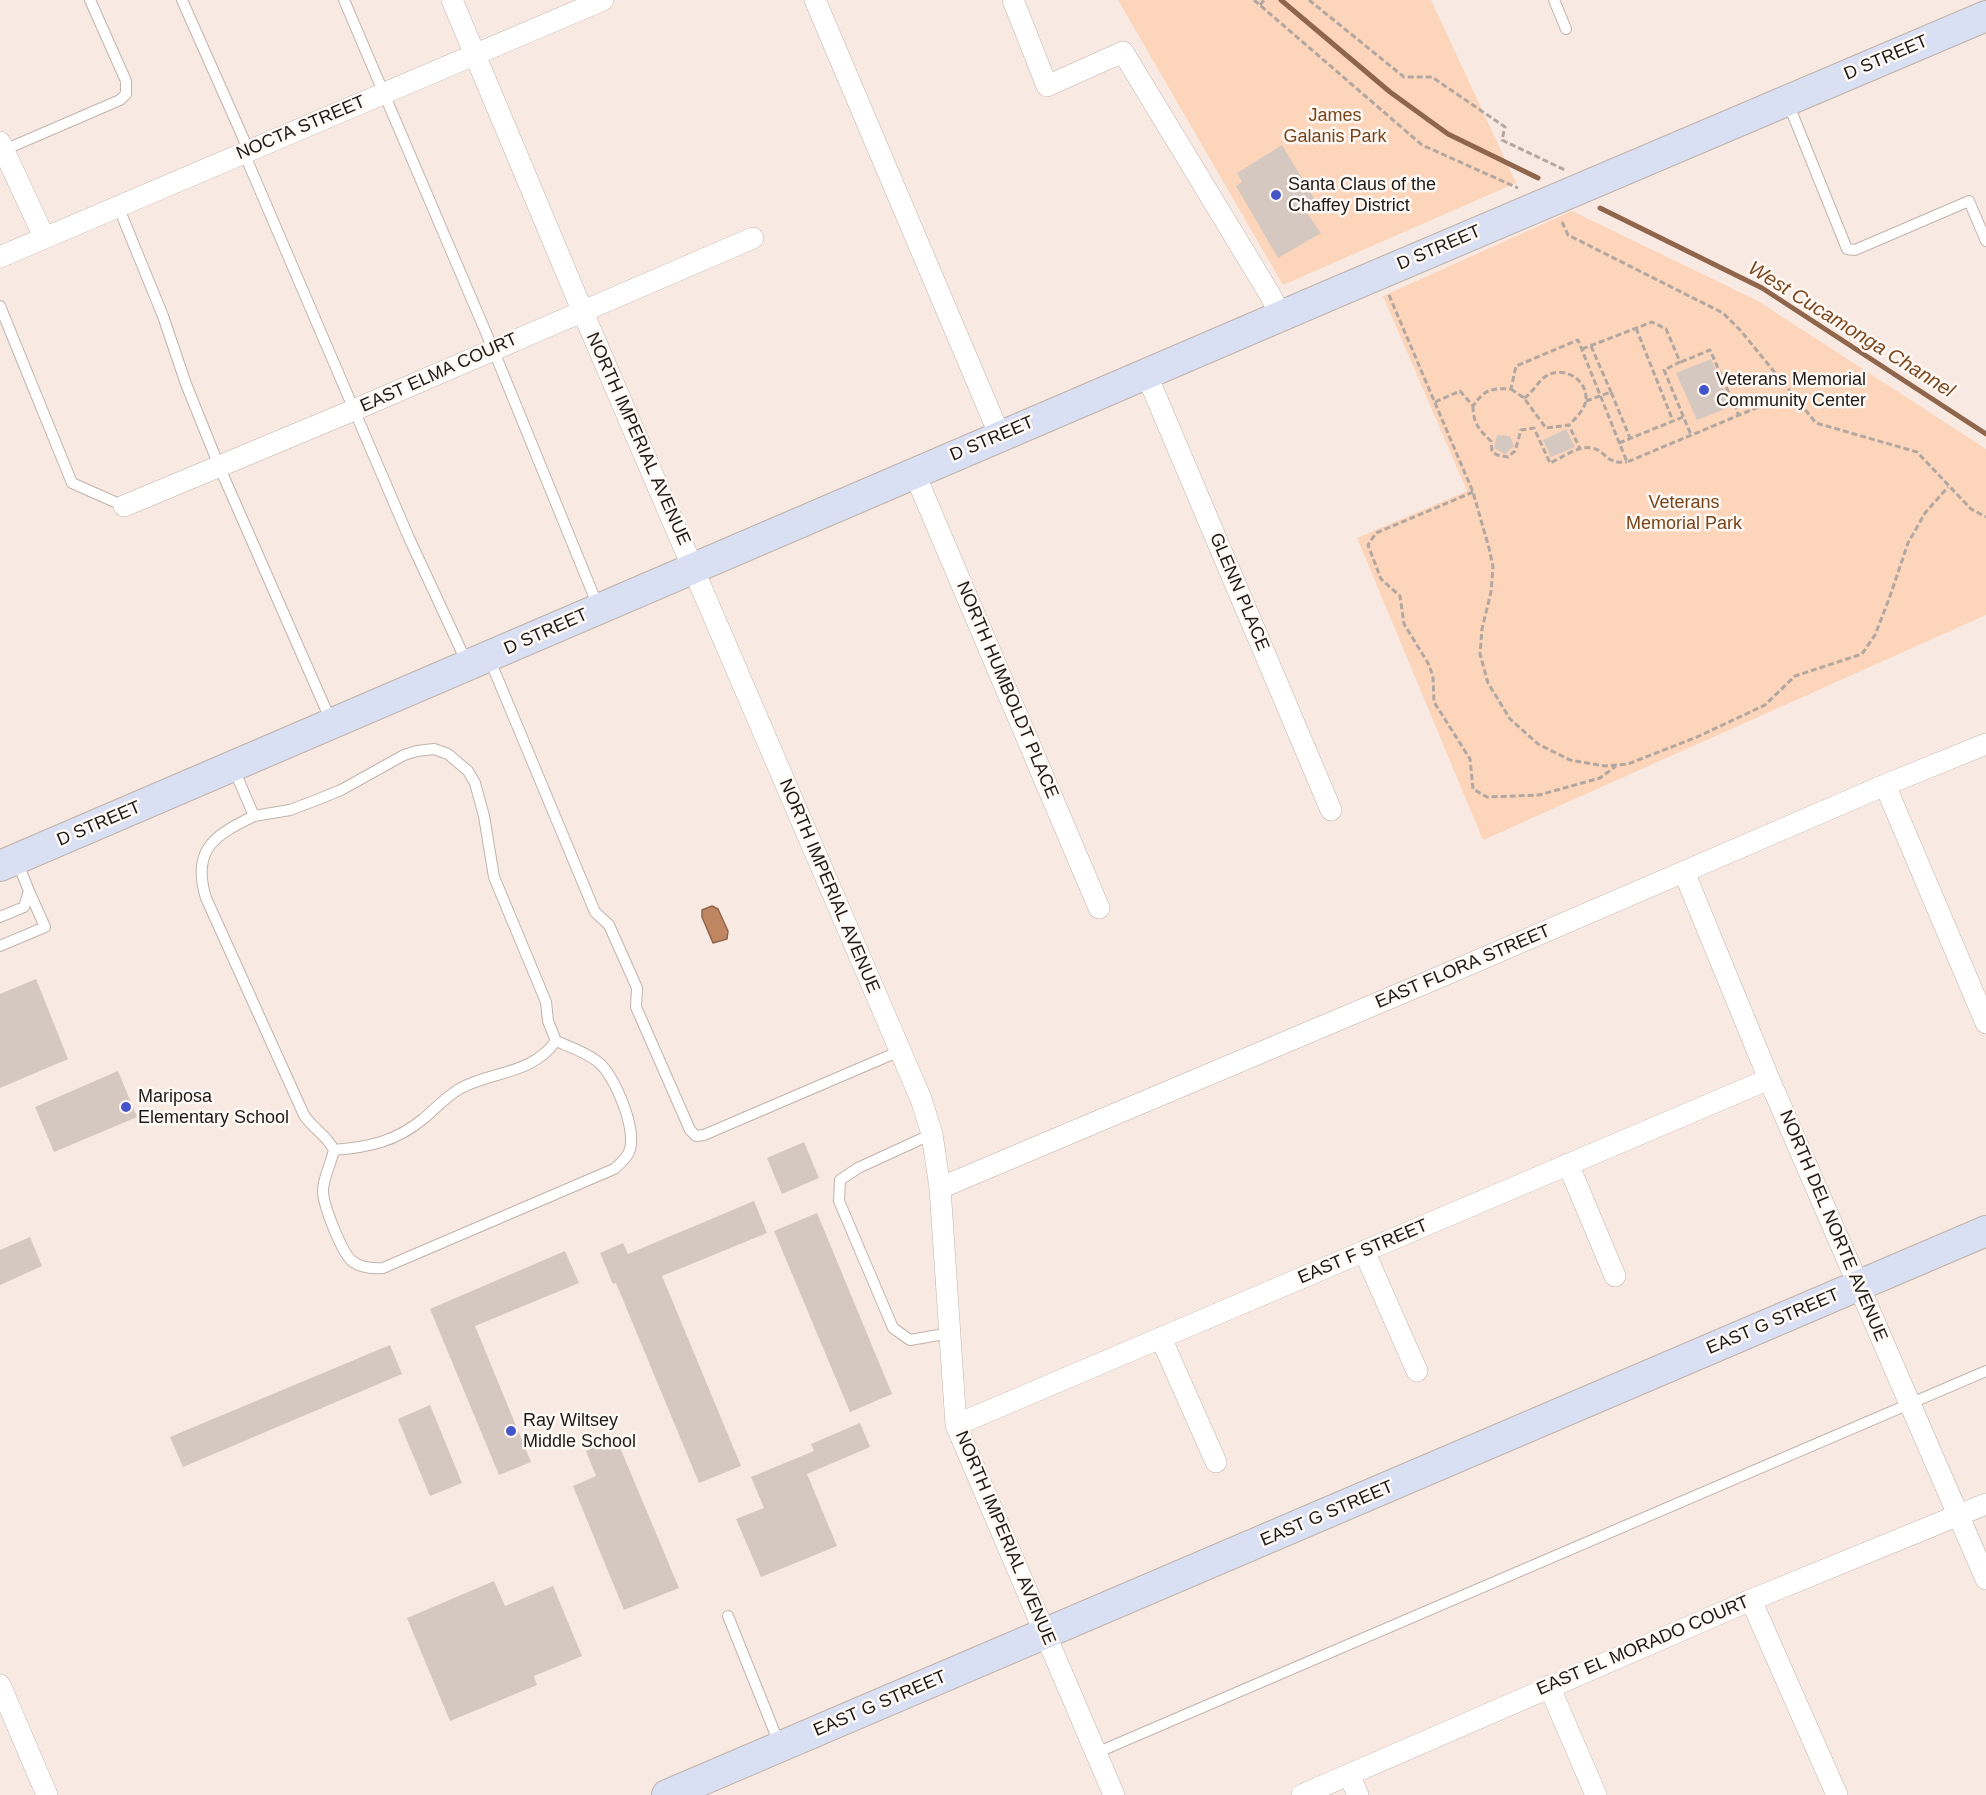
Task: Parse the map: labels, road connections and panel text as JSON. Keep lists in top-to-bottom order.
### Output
{
  "streets": {
    "street": [
      "D STREET",
      "NOCTA STREET",
      "EAST ELMA COURT",
      "NORTH IMPERIAL AVENUE",
      "GLENN PLACE",
      "NORTH HUMBOLDT PLACE",
      "EAST FLORA STREET",
      "NORTH DEL NORTE AVENUE",
      "EAST F STREET",
      "EAST G STREET",
      "EAST EL MORADO COURT"
    ]
  },
  "crossings": [
    ["D STREET", "NORTH IMPERIAL AVENUE"],
    ["D STREET", "GLENN PLACE"],
    ["D STREET", "NORTH HUMBOLDT PLACE"],
    ["NOCTA STREET", "NORTH IMPERIAL AVENUE"],
    ["EAST ELMA COURT", "NORTH IMPERIAL AVENUE"],
    ["NORTH IMPERIAL AVENUE", "EAST FLORA STREET"],
    ["NORTH IMPERIAL AVENUE", "EAST F STREET"],
    ["NORTH IMPERIAL AVENUE", "EAST G STREET"],
    ["EAST FLORA STREET", "NORTH DEL NORTE AVENUE"],
    ["NORTH DEL NORTE AVENUE", "EAST F STREET"],
    ["NORTH DEL NORTE AVENUE", "EAST G STREET"],
    ["NORTH DEL NORTE AVENUE", "EAST EL MORADO COURT"]
  ],
  "water": ["West Cucamonga Channel"],
  "parks": ["James Galanis Park", "Veterans Memorial Park"],
  "places": [
    "Santa Claus of the Chaffey District",
    "Veterans Memorial Community Center",
    "Mariposa Elementary School",
    "Ray Wiltsey Middle School"
  ]
}
